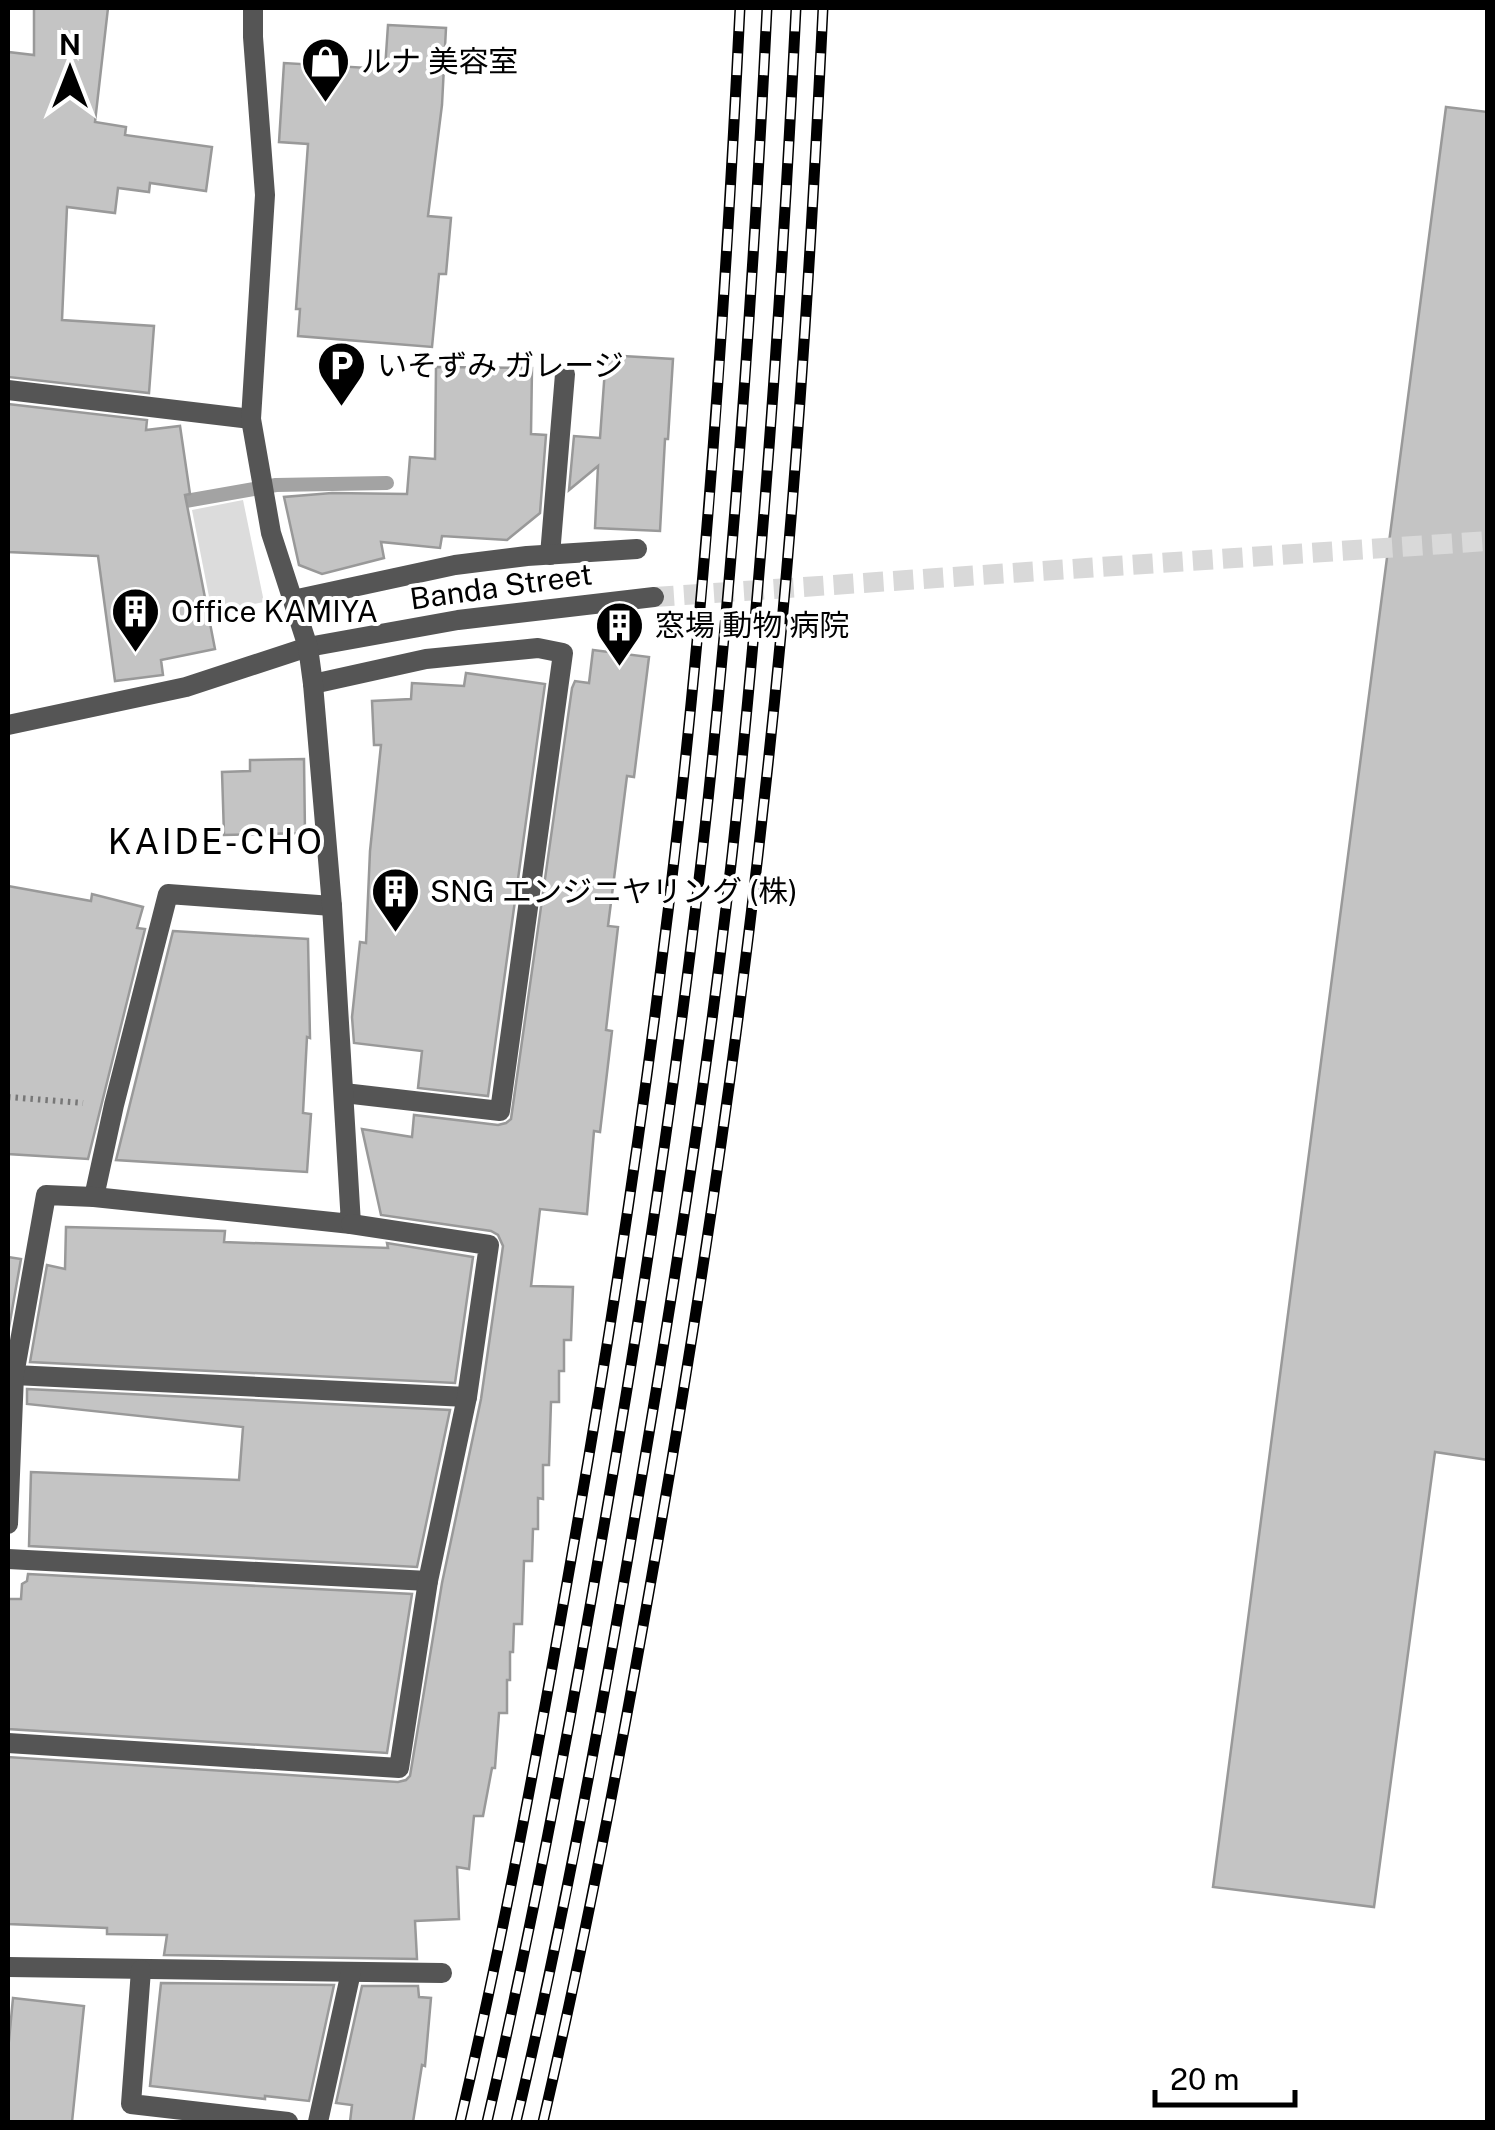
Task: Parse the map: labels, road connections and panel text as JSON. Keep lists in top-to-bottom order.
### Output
{
  "streets": {
    "street": ["Banda Street"]
  },
  "districts": ["KAIDE-CHO"],
  "places": {
    "shop": ["ルナ 美容室"],
    "parking": ["いそずみ ガレージ"],
    "building": ["Office KAMIYA", "窓場 動物 病院", "SNG エンジニヤリング (株)"]
  },
  "scale_bar": "20 m",
  "north": "top"
}
